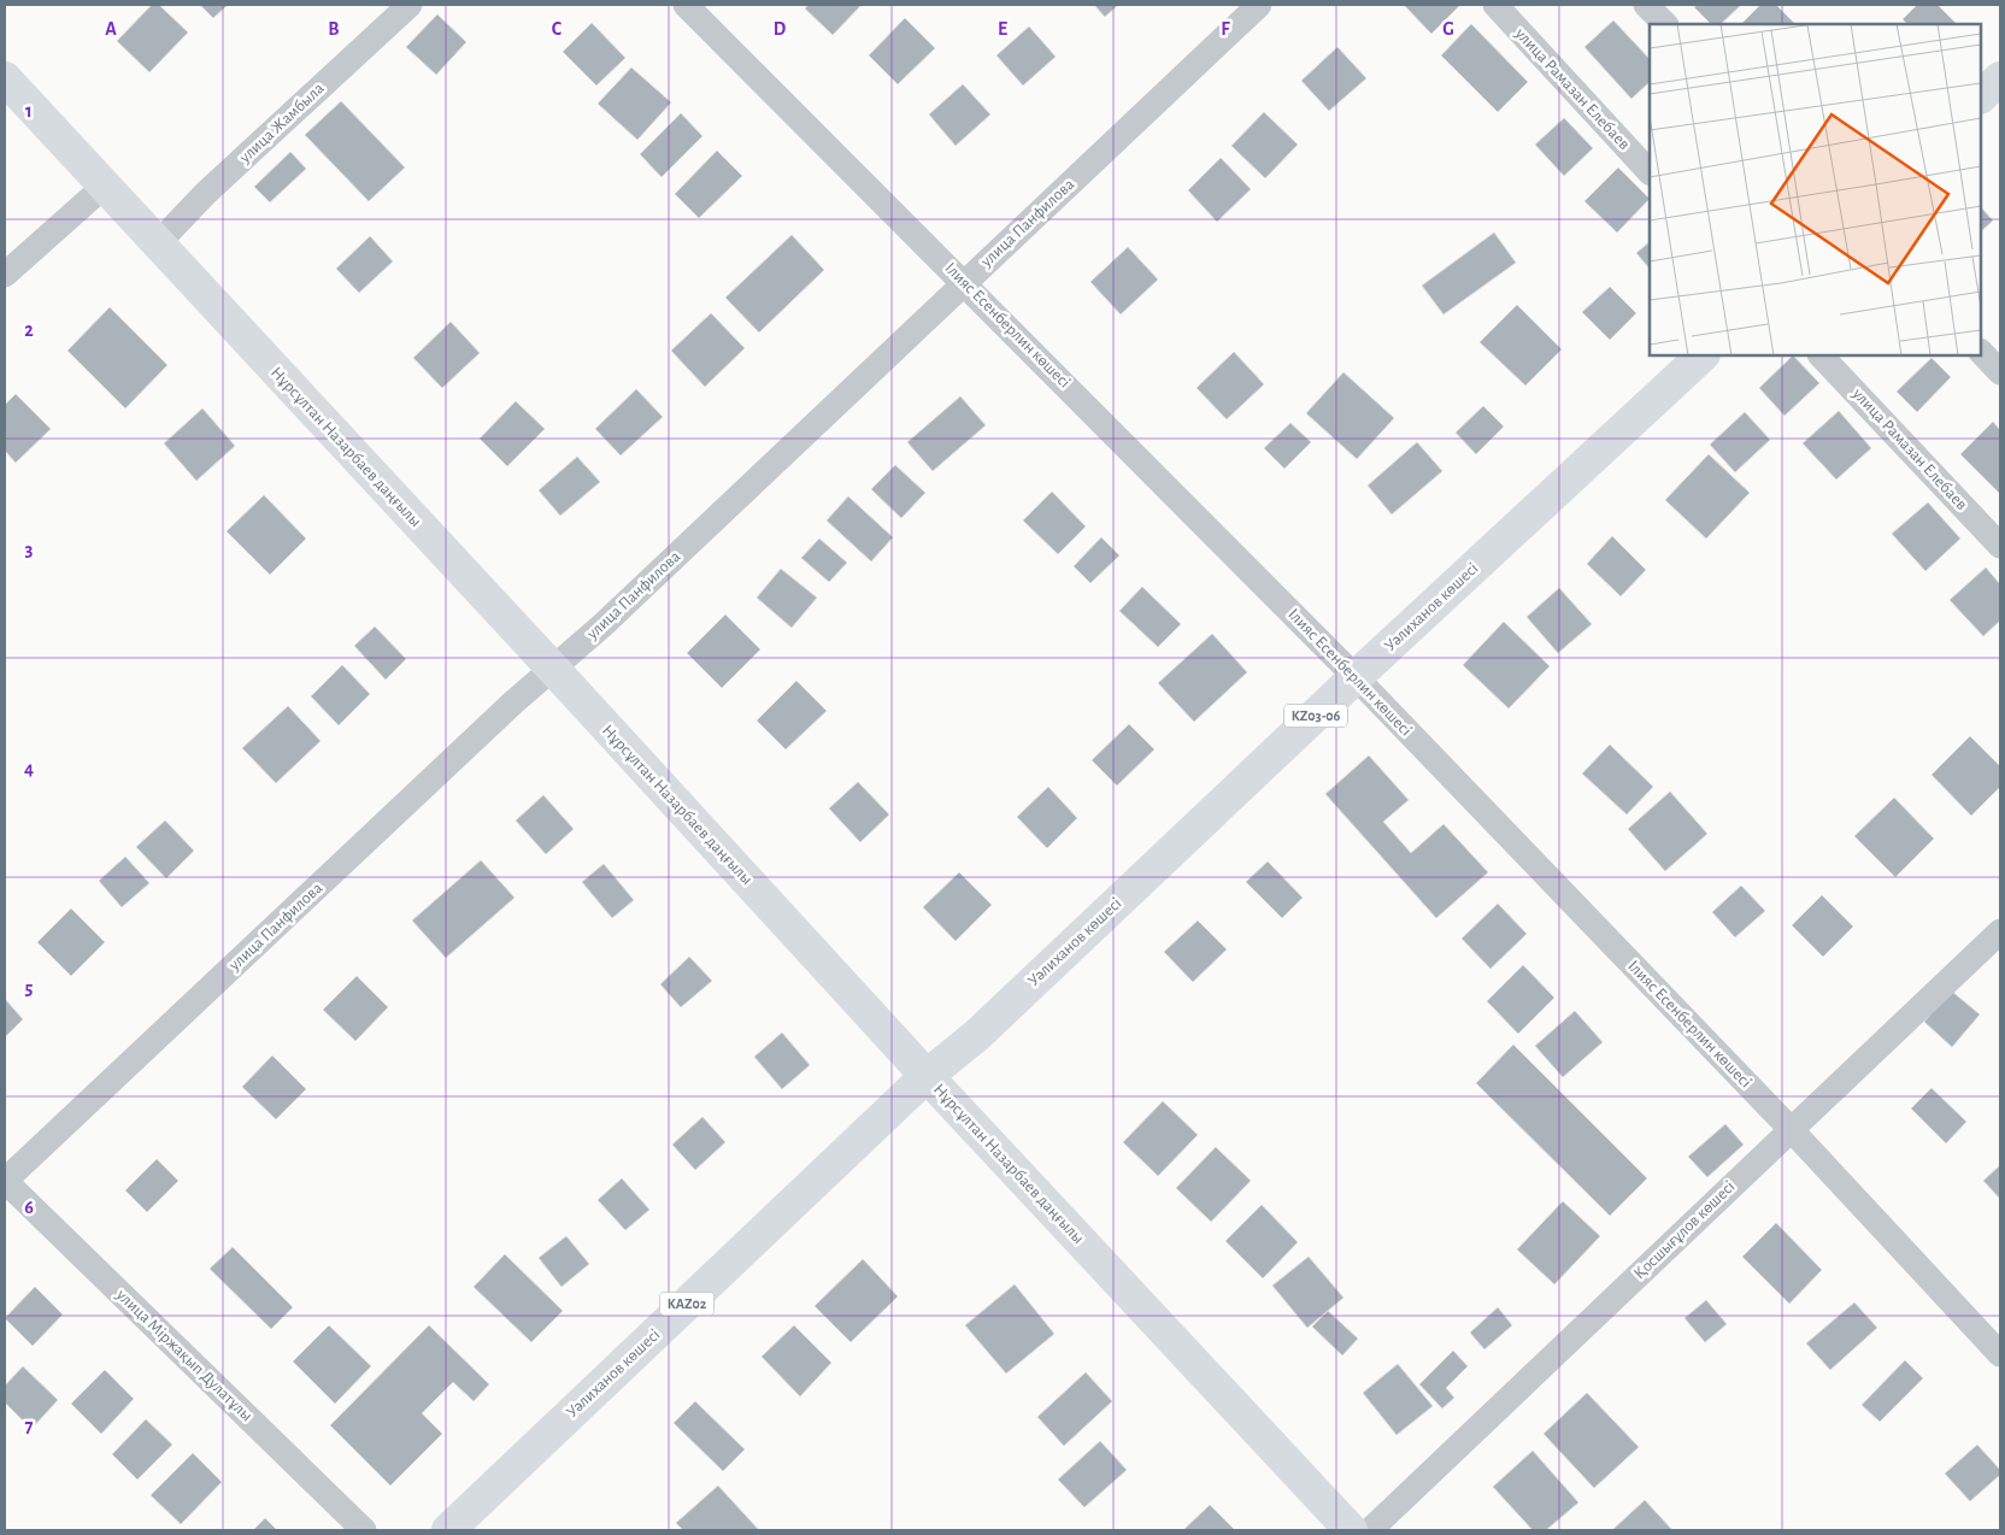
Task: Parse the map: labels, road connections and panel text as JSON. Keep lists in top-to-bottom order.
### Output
{
  "streets": {
    "main road": [
      "Нұрсұлтан Назарбаев даңғылы",
      "Уәлиханов көшесі",
      "KZ03-06",
      "KАZ02"
    ],
    "street": [
      "улица Рамазан Елебаев",
      "улица Жамбыла",
      "улица Панфилова",
      "Ілияс Есенберлин көшесі",
      "Қосшығұлов көшесі",
      "улица Міржақып Дулатұлы"
    ]
  },
  "crossings": [
    ["улица Жамбыла", "Нұрсұлтан Назарбаев даңғылы"],
    ["улица Панфилова", "Ілияс Есенберлин көшесі"],
    ["улица Панфилова", "Нұрсұлтан Назарбаев даңғылы"],
    ["улица Панфилова", "улица Міржақып Дулатұлы"],
    ["Ілияс Есенберлин көшесі", "Уәлиханов көшесі"],
    ["Ілияс Есенберлин көшесі", "Қосшығұлов көшесі"],
    ["Нұрсұлтан Назарбаев даңғылы", "Уәлиханов көшесі"]
  ],
  "grid": {
    "columns": [
      "A",
      "B",
      "C",
      "D",
      "E",
      "F",
      "G"
    ],
    "rows": [
      "1",
      "2",
      "3",
      "4",
      "5",
      "6",
      "7"
    ]
  }
}
